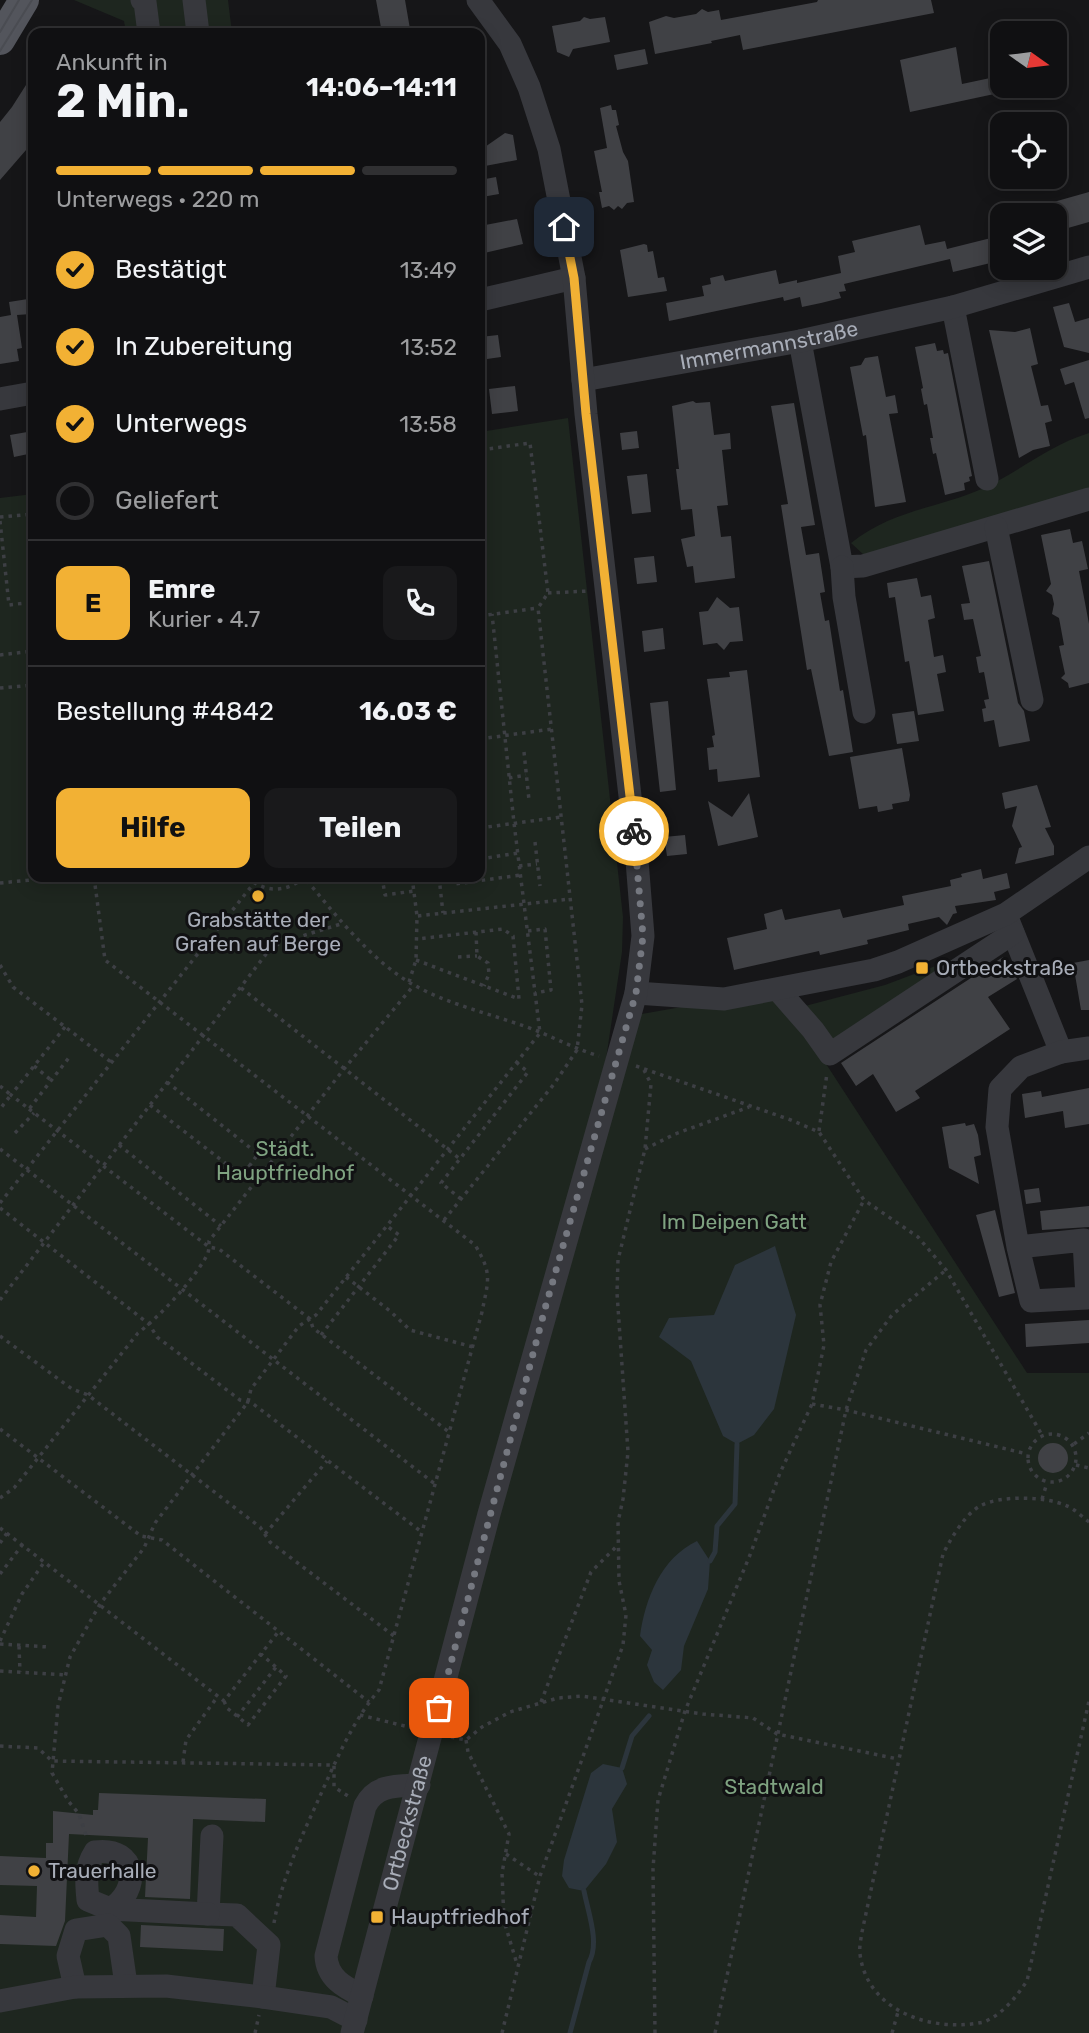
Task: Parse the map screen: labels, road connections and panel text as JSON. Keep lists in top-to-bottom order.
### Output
{
  "streets": {
    "street": ["Immermannstraße", "Ortbeckstraße"]
  },
  "crossings": [
    ["Immermannstraße", "Ortbeckstraße"]
  ],
  "parks": ["Städt. Hauptfriedhof", "Im Deipen Gatt", "Stadtwald"],
  "places": {
    "other": ["Grabstätte der Grafen auf Berge", "Trauerhalle"],
    "transit": ["Ortbeckstraße", "Hauptfriedhof"]
  },
  "north": "right",
  "page": {
    "heading": ["2 Min.", "Ankunft in", "14:06–14:11"],
    "panel": [
      "Emre",
      "Kurier · 4.7",
      "Bestellung #4842",
      "16.03 €"
    ],
    "bar": "Unterwegs · 220 m",
    "list": [
      ["Bestätigt", "13:49"],
      ["In Zubereitung", "13:52"],
      ["Unterwegs", "13:58"],
      "Geliefert"
    ],
    "round": "E",
    "buttons": ["Hilfe", "Teilen"]
  }
}
